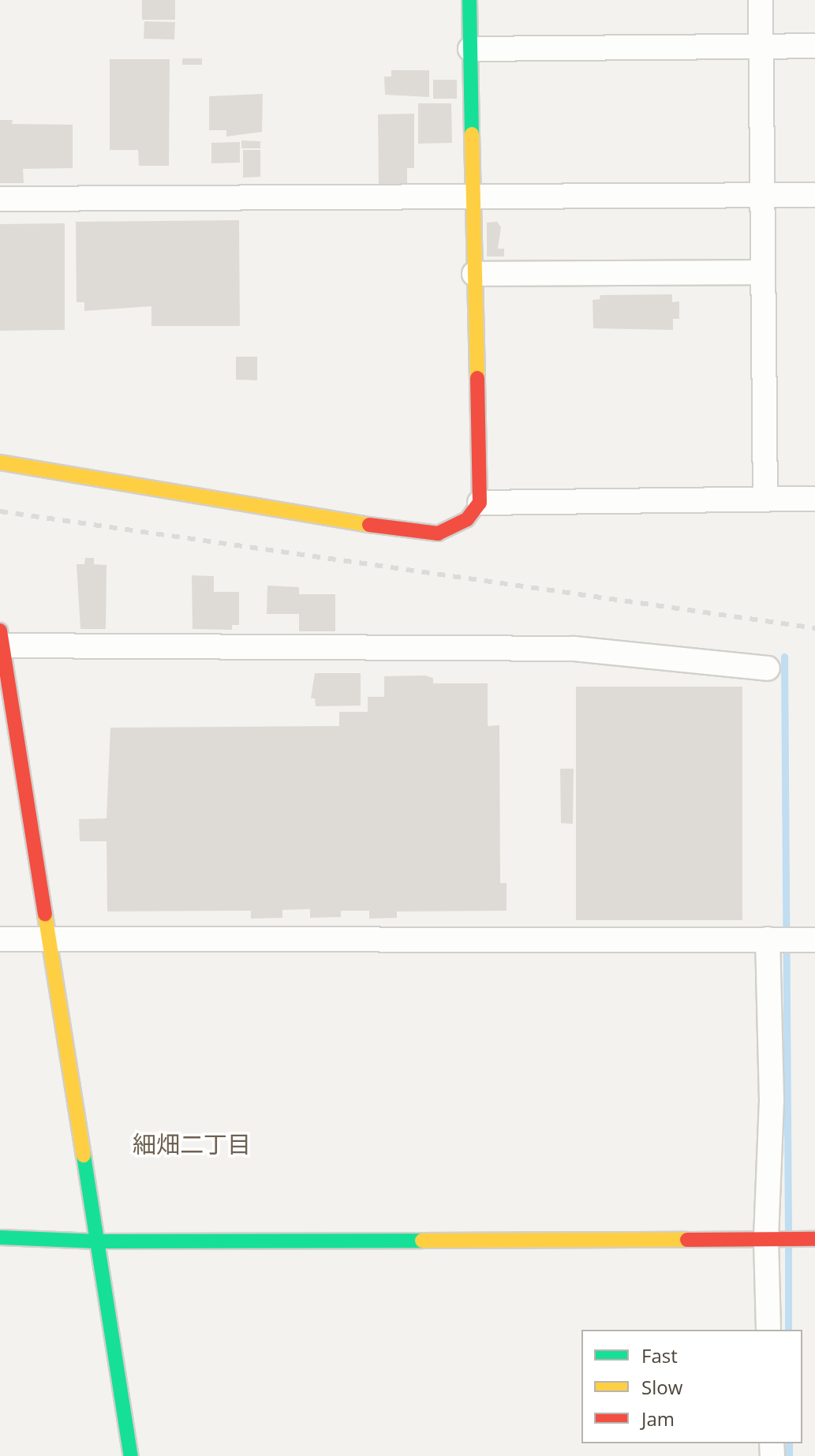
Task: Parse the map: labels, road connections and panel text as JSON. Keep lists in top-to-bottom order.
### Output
{
  "districts": ["細畑二丁目"],
  "legend": ["Fast", "Slow", "Jam"]
}
